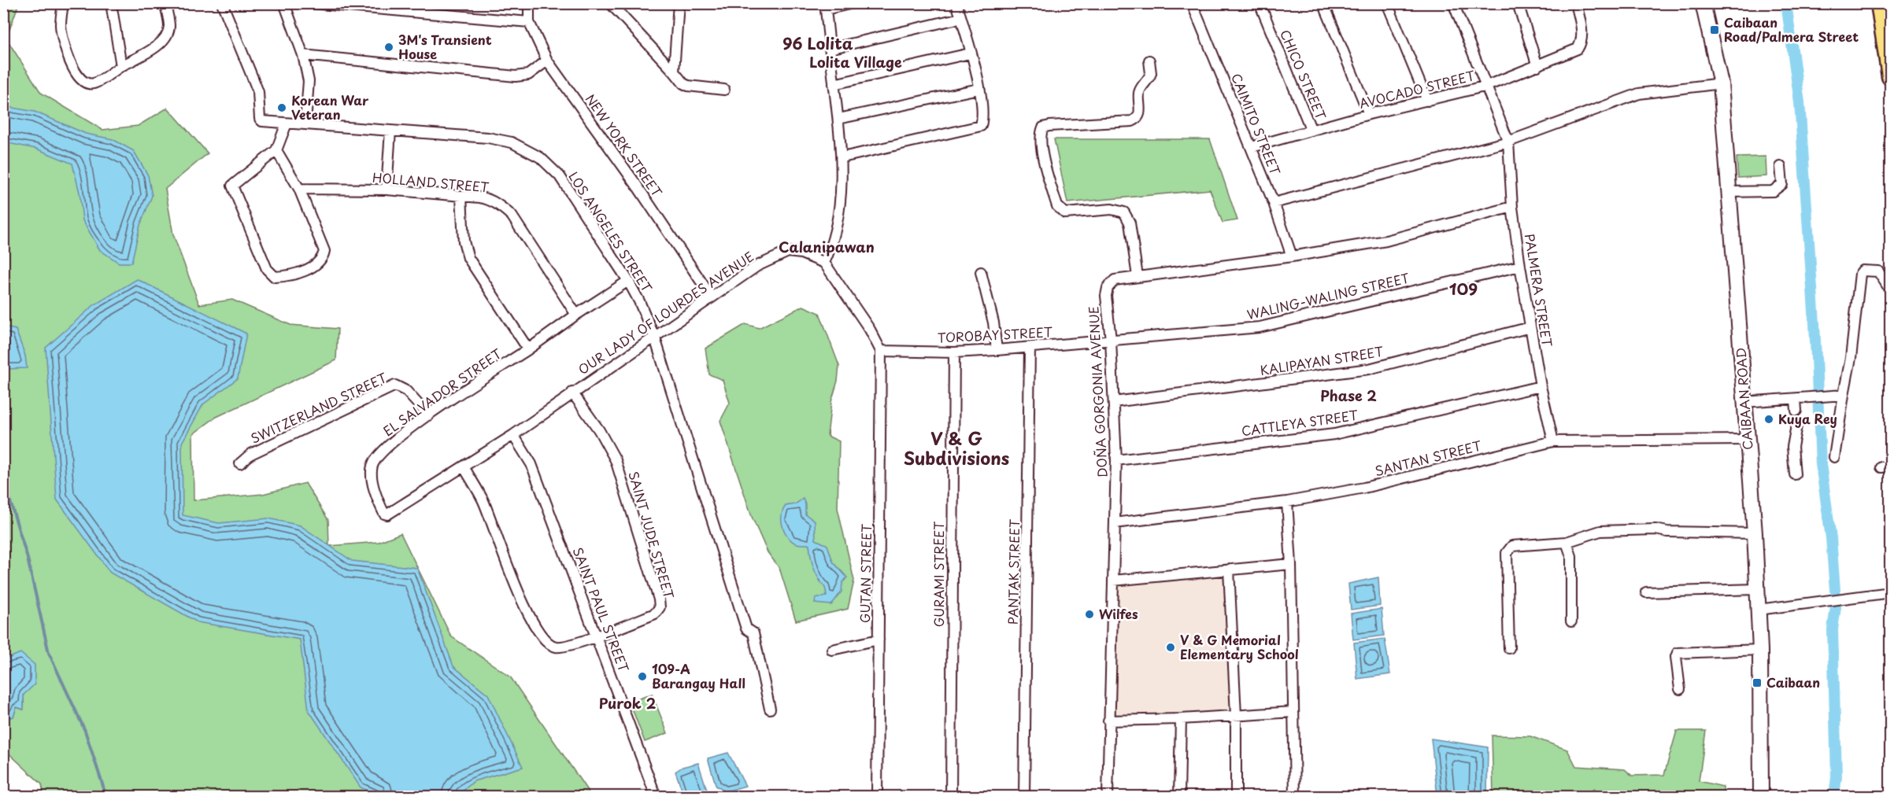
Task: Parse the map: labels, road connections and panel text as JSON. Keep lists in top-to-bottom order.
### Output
{
  "streets": {
    "street": [
      "CHICO STREET",
      "AVOCADO STREET",
      "CAIMITO STREET",
      "NEW YORK STREET",
      "HOLLAND STREET",
      "LOS ANGELES STREET",
      "PALMERA STREET",
      "WALING-WALING STREET",
      "OUR LADY OF LOURDES AVENUE",
      "TOROBAY STREET",
      "KALIPAYAN STREET",
      "DOÑA GORGONIA AVENUE",
      "EL SALVADOR STREET",
      "CAIBAAN ROAD",
      "SWITZERLAND STREET",
      "CATTLEYA STREET",
      "SANTAN STREET",
      "SAINT JUDE STREET",
      "PANTAK STREET",
      "GUTAN STREET",
      "GURAMI STREET",
      "SAINT PAUL STREET"
    ]
  },
  "crossings": [
    ["CHICO STREET", "AVOCADO STREET"],
    ["AVOCADO STREET", "CAIMITO STREET"],
    ["AVOCADO STREET", "PALMERA STREET"],
    ["CAIMITO STREET", "DOÑA GORGONIA AVENUE"],
    ["NEW YORK STREET", "OUR LADY OF LOURDES AVENUE"],
    ["HOLLAND STREET", "EL SALVADOR STREET"],
    ["LOS ANGELES STREET", "OUR LADY OF LOURDES AVENUE"],
    ["LOS ANGELES STREET", "EL SALVADOR STREET"],
    ["PALMERA STREET", "WALING-WALING STREET"],
    ["PALMERA STREET", "KALIPAYAN STREET"],
    ["PALMERA STREET", "DOÑA GORGONIA AVENUE"],
    ["PALMERA STREET", "CATTLEYA STREET"],
    ["PALMERA STREET", "SANTAN STREET"],
    ["WALING-WALING STREET", "TOROBAY STREET"],
    ["WALING-WALING STREET", "DOÑA GORGONIA AVENUE"],
    ["OUR LADY OF LOURDES AVENUE", "EL SALVADOR STREET"],
    ["OUR LADY OF LOURDES AVENUE", "SAINT JUDE STREET"],
    ["OUR LADY OF LOURDES AVENUE", "SAINT PAUL STREET"],
    ["TOROBAY STREET", "DOÑA GORGONIA AVENUE"],
    ["TOROBAY STREET", "PANTAK STREET"],
    ["TOROBAY STREET", "GUTAN STREET"],
    ["TOROBAY STREET", "GURAMI STREET"],
    ["KALIPAYAN STREET", "DOÑA GORGONIA AVENUE"],
    ["DOÑA GORGONIA AVENUE", "CATTLEYA STREET"],
    ["DOÑA GORGONIA AVENUE", "SANTAN STREET"],
    ["EL SALVADOR STREET", "SWITZERLAND STREET"],
    ["CAIBAAN ROAD", "SANTAN STREET"],
    ["SAINT JUDE STREET", "SAINT PAUL STREET"]
  ],
  "districts": [
    "96 Lolita",
    "Lolita Village",
    "Calanipawan",
    "109",
    "Phase 2",
    "V & G Subdivisions",
    "Purok 2"
  ],
  "places": {
    "transit": ["Caibaan Road/Palmera Street", "Caibaan"],
    "other": [
      "3M's Transient House",
      "Korean War Veteran",
      "Kuya Rey",
      "Wilfes",
      "V & G Memorial Elementary School",
      "109-A Barangay Hall"
    ]
  }
}
